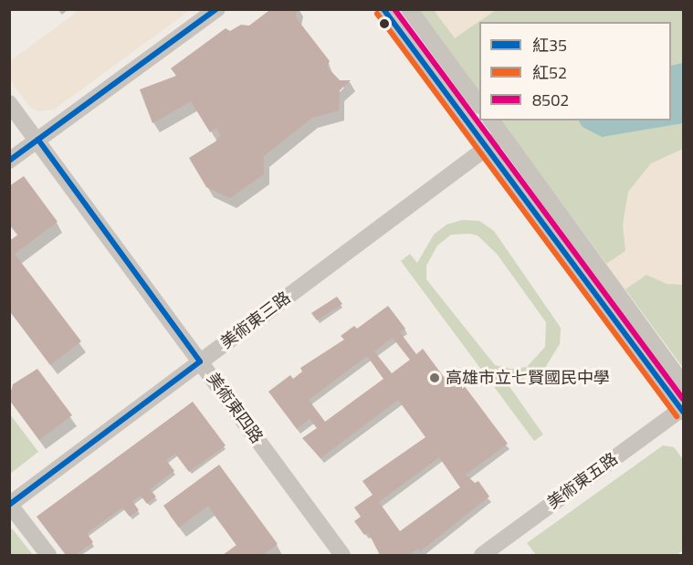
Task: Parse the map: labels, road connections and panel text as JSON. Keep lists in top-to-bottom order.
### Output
{
  "streets": {
    "street": ["美術東三路", "美術東四路", "美術東五路"]
  },
  "crossings": [
    ["美術東三路", "美術東四路"]
  ],
  "places": ["高雄市立七賢國民中學"],
  "lines": ["transit line 紅35", "transit line 8502", "transit line 紅52"],
  "legend": ["紅35", "紅52", "8502"]
}
